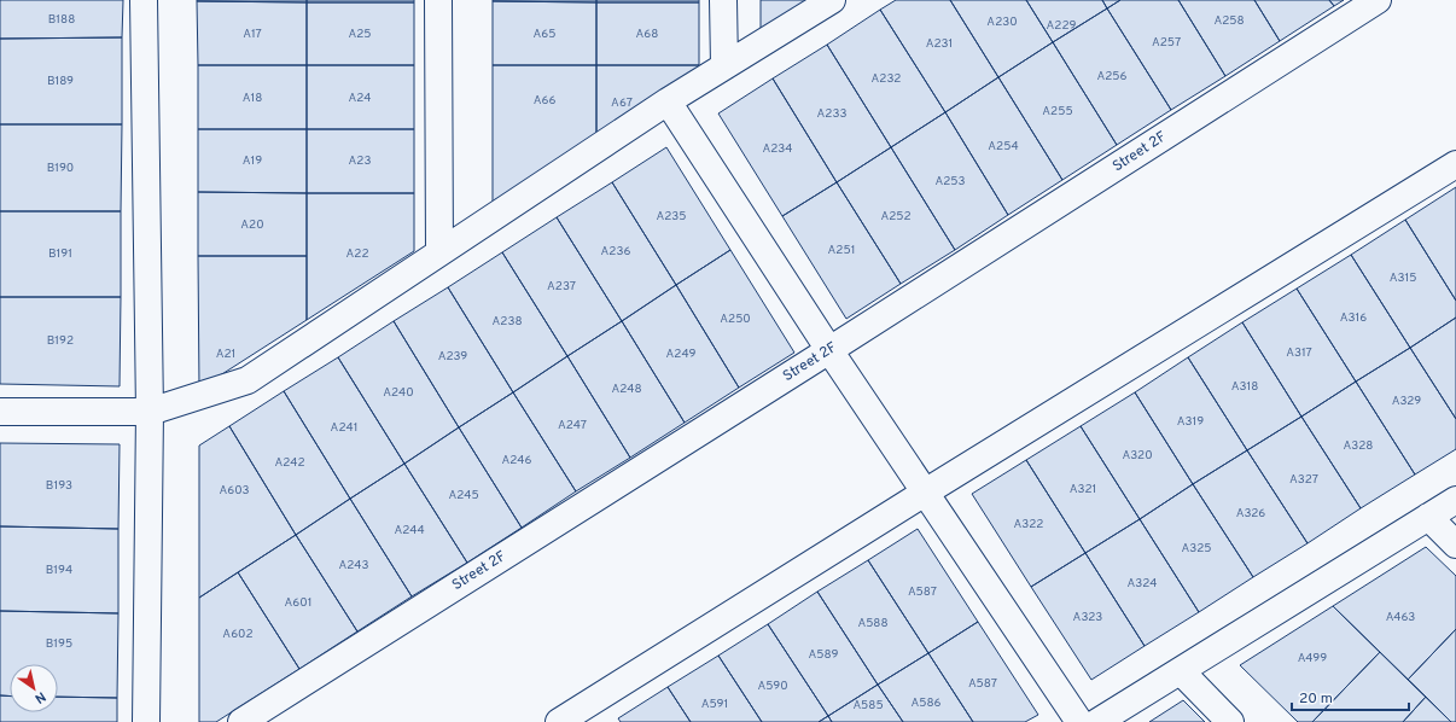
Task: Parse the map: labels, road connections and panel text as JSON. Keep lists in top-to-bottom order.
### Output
{
  "streets": {
    "street": ["Street 2F"]
  },
  "house_numbers": [
    "B188",
    "A258",
    "A230",
    "A229",
    "A17",
    "A25",
    "A65",
    "A68",
    "A257",
    "A231",
    "A256",
    "A232",
    "B189",
    "A18",
    "A24",
    "A66",
    "A67",
    "A255",
    "A233",
    "A254",
    "A234",
    "A19",
    "A23",
    "B190",
    "A253",
    "A235",
    "A252",
    "A20",
    "A251",
    "A236",
    "B191",
    "A22",
    "A315",
    "A237",
    "A316",
    "A250",
    "A238",
    "B192",
    "A317",
    "A21",
    "A249",
    "A239",
    "A318",
    "A248",
    "A240",
    "A329",
    "A319",
    "A247",
    "A241",
    "A328",
    "A320",
    "A246",
    "A242",
    "A327",
    "B193",
    "A321",
    "A603",
    "A245",
    "A326",
    "A322",
    "A244",
    "A325",
    "A243",
    "B194",
    "A324",
    "A587",
    "A601",
    "A323",
    "A463",
    "A588",
    "A602",
    "B195",
    "A589",
    "A499",
    "A587",
    "A590",
    "A586",
    "A591",
    "A585"
  ],
  "scale_bar": "20 m",
  "north": "bottom right"
}
